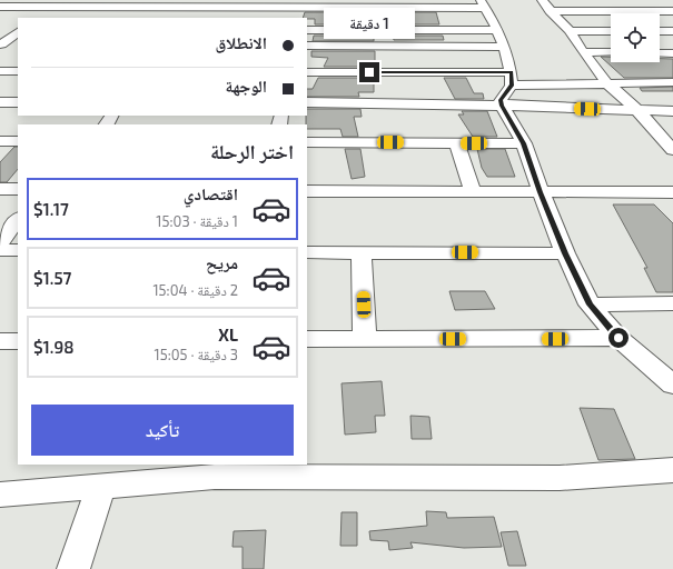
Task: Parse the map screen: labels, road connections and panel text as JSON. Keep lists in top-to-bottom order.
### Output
{
  "page": {
    "bubble": "1 دقيقة",
    "banner": ["الانطلاق", "الوجهة"],
    "heading": "اختر الرحلة",
    "list": [
      {
        "name": "اقتصادي",
        "note": "1 دقيقة · 15:03",
        "value": "$1.17"
      },
      {
        "name": "مريح",
        "note": "2 دقيقة · 15:04",
        "value": "$1.57"
      },
      {
        "name": "XL",
        "note": "3 دقيقة · 15:05",
        "value": "$1.98"
      }
    ],
    "buttons": "تأكيد"
  }
}
